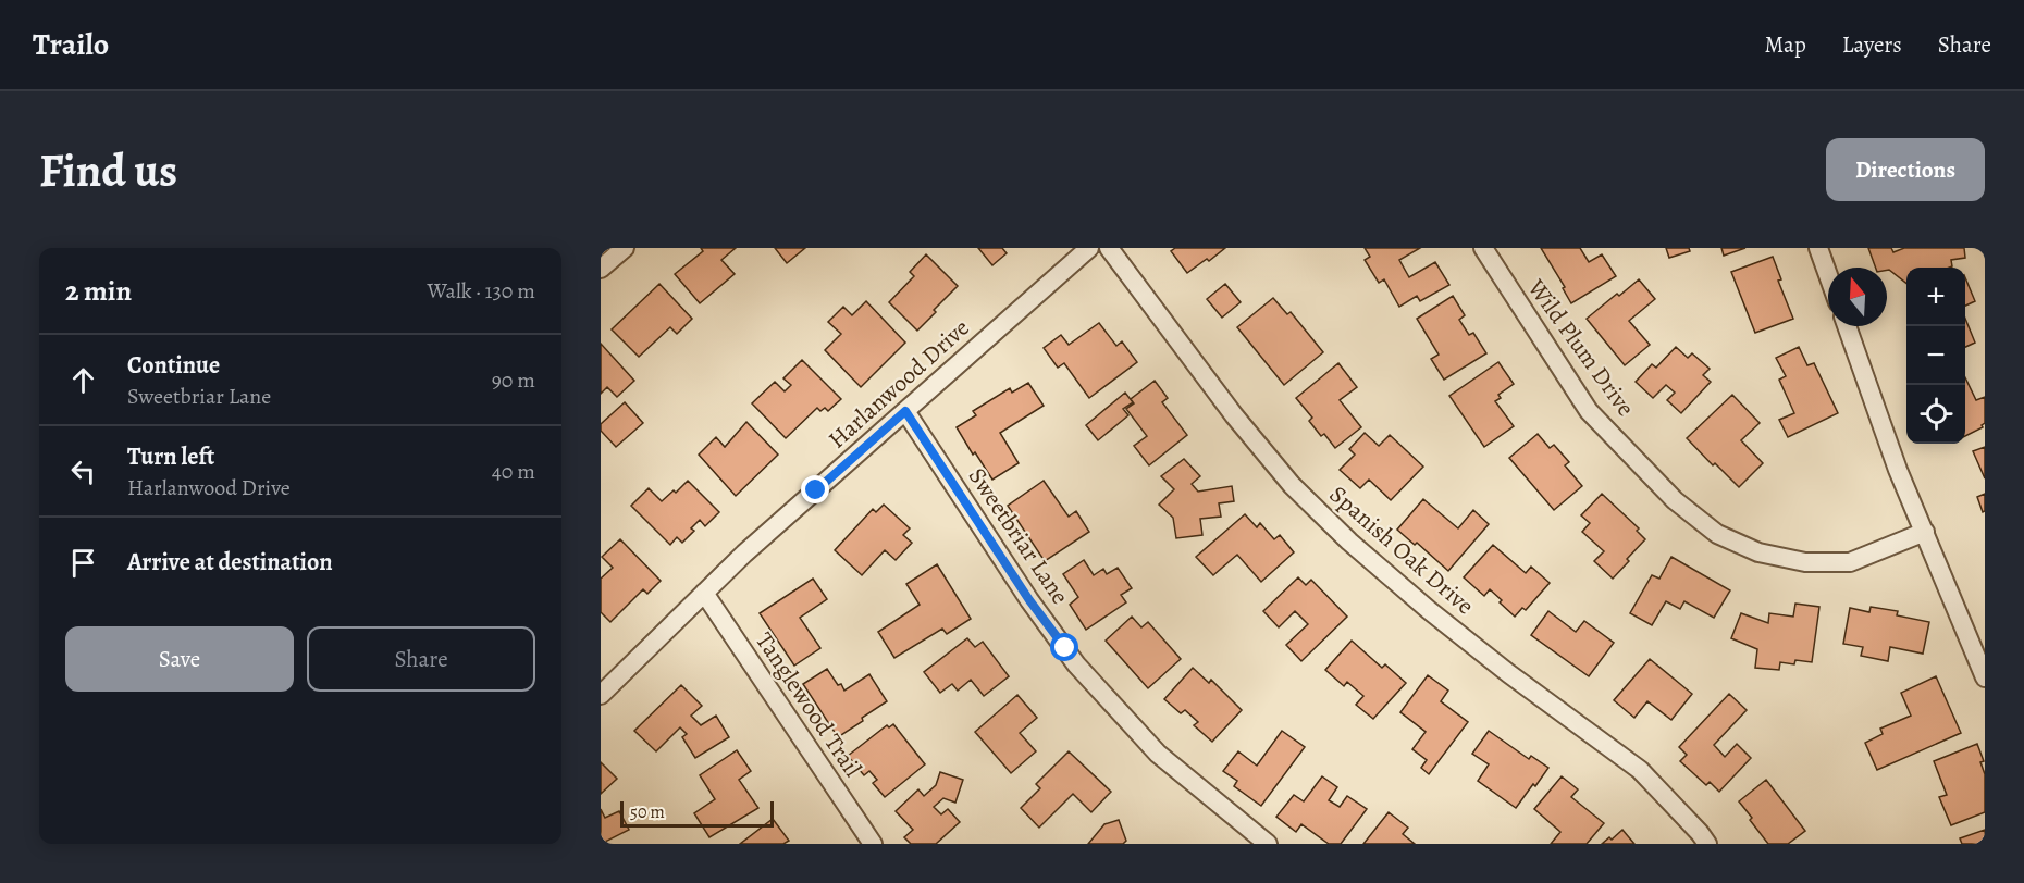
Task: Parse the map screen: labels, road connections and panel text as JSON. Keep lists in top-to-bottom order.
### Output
{
  "streets": {
    "street": [
      "Wild Plum Drive",
      "Harlanwood Drive",
      "Sweetbriar Lane",
      "Spanish Oak Drive",
      "Tanglewood Trail"
    ]
  },
  "crossings": [
    ["Harlanwood Drive", "Sweetbriar Lane"],
    ["Harlanwood Drive", "Tanglewood Trail"]
  ],
  "scale_bar": "50 m",
  "north": "top",
  "page": {
    "header": "Trailo",
    "nav": ["Map", "Layers", "Share"],
    "buttons": [
      "Directions",
      ["Save", "Share"]
    ],
    "title": "Find us",
    "heading": ["2 min", "Walk · 130 m"],
    "map_buttons": ["+", "−"],
    "list": [
      ["Continue", "Sweetbriar Lane", "90 m"],
      ["Turn left", "Harlanwood Drive", "40 m"],
      "Arrive at destination"
    ],
    "scale": "50 m"
  }
}
